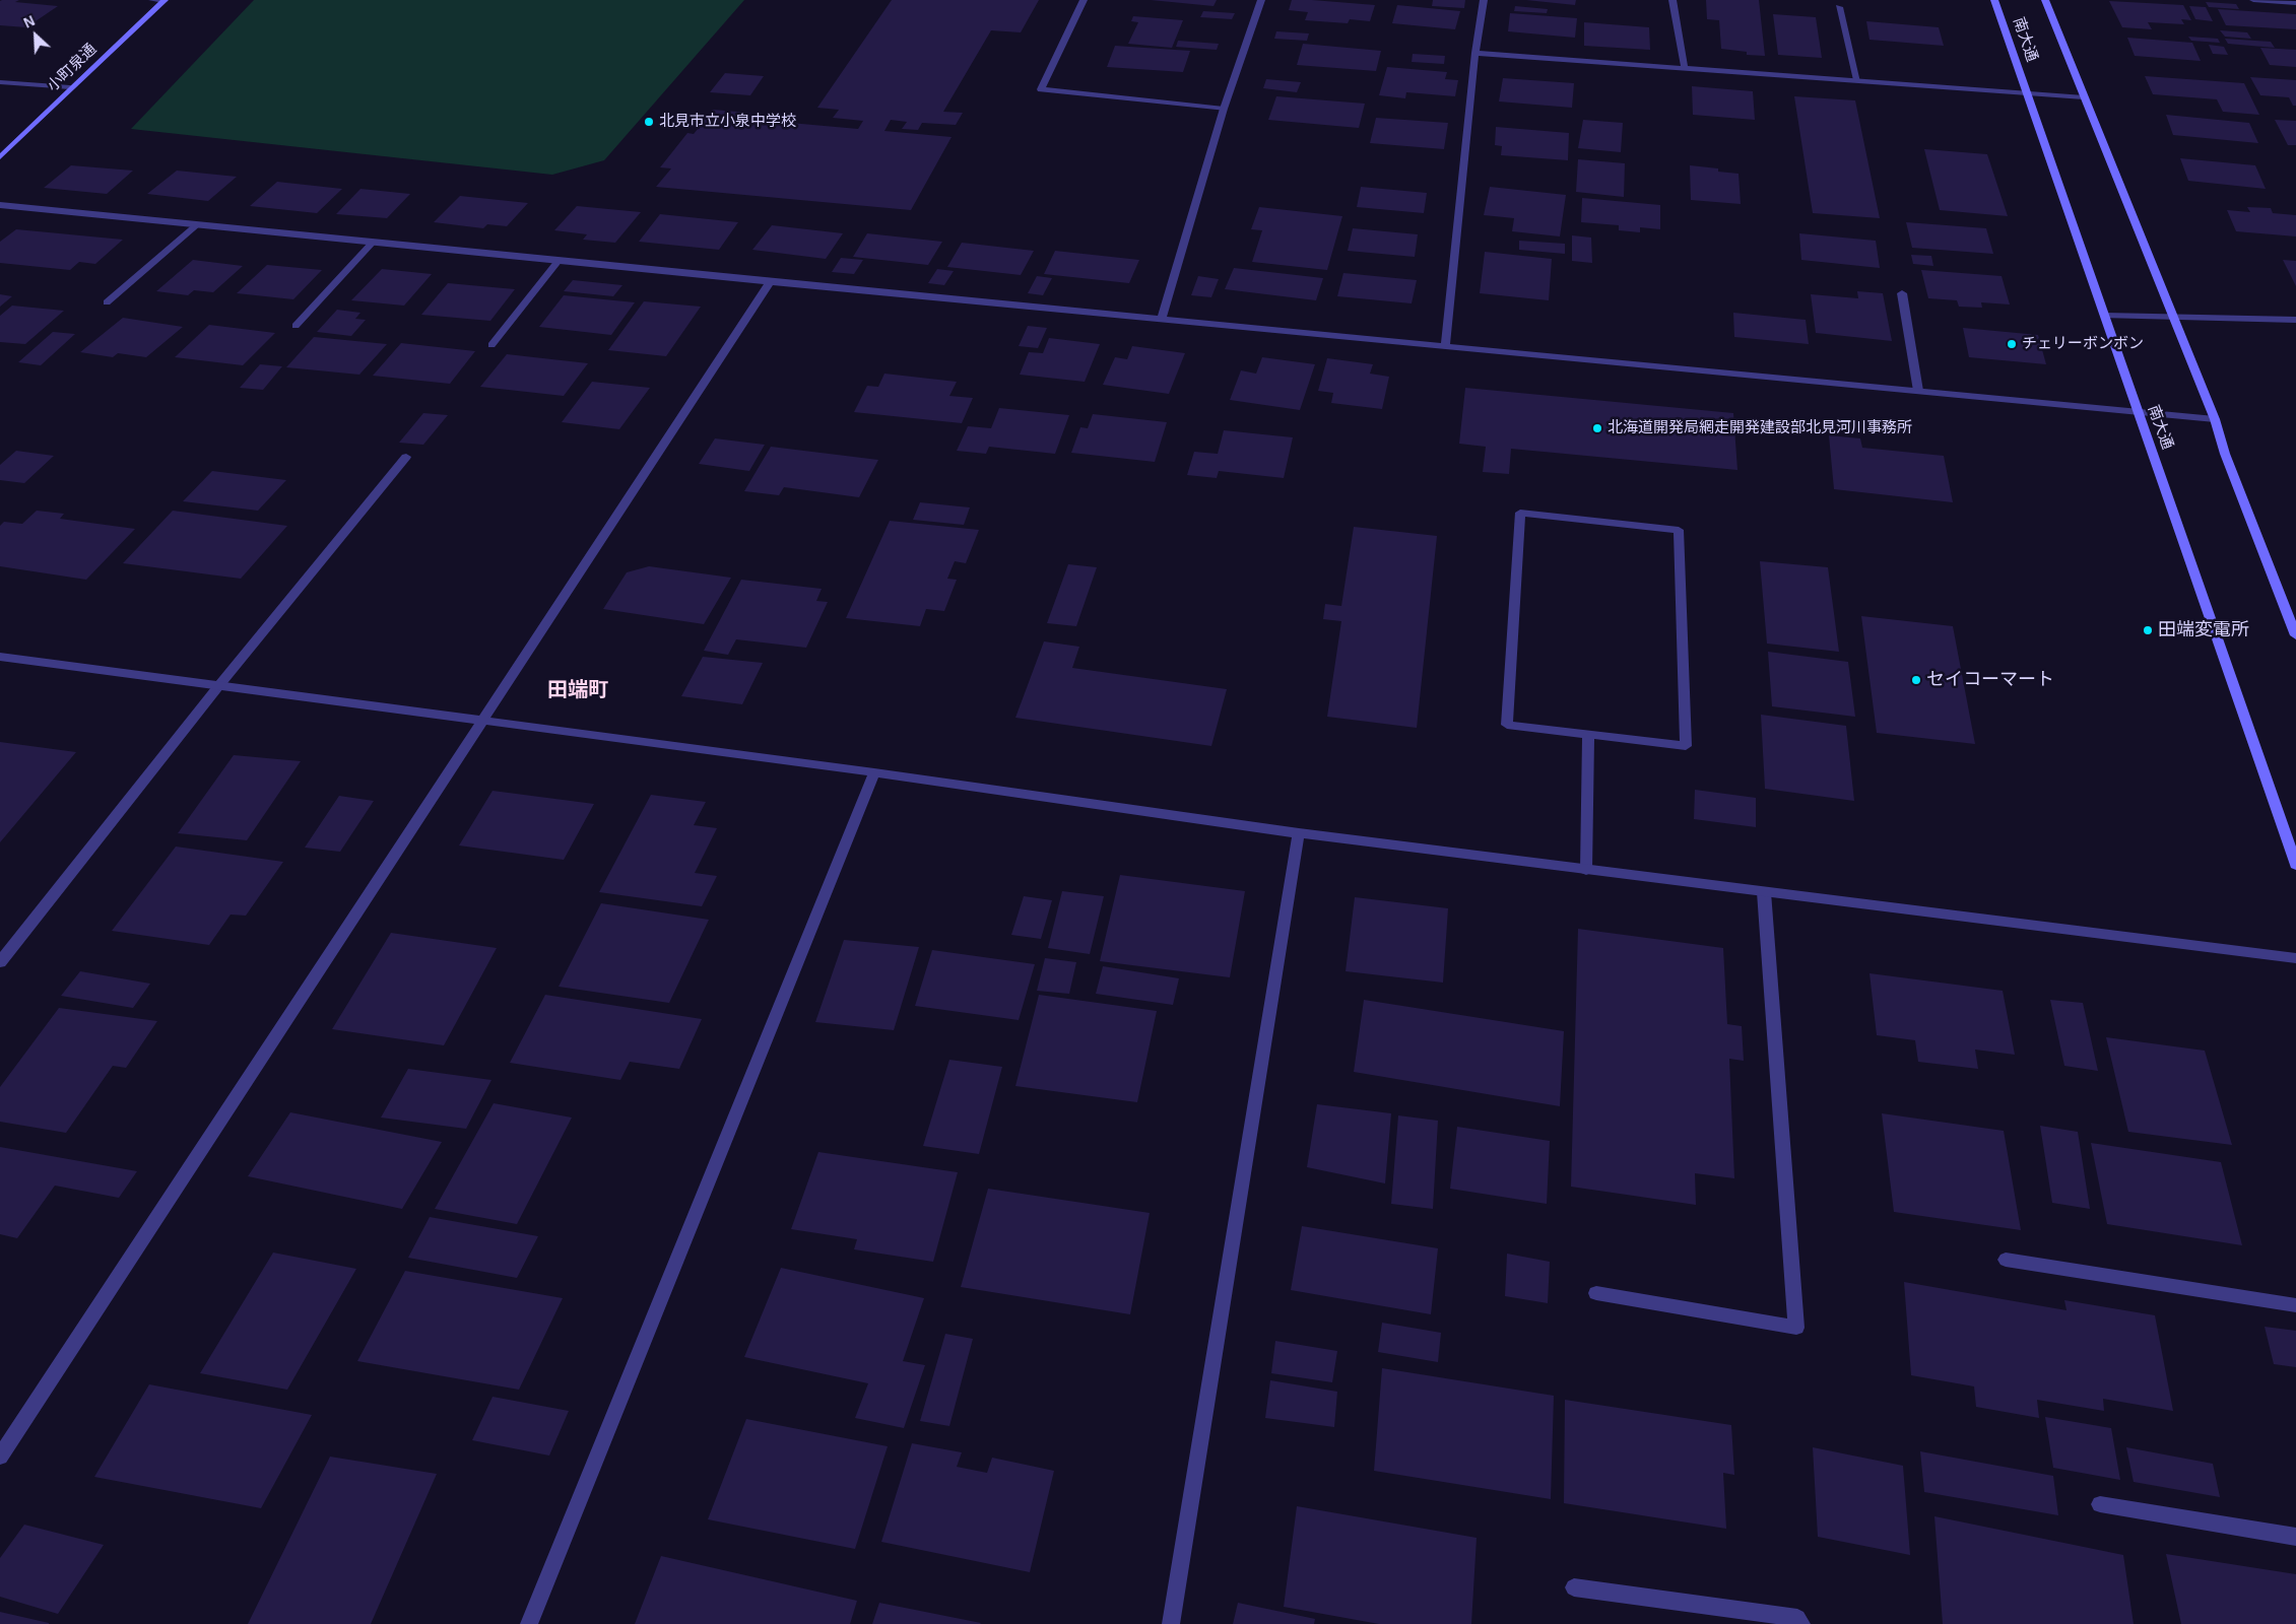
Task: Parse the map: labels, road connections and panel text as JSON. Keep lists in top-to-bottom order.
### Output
{
  "streets": {
    "street": ["南大通", "小町泉通"]
  },
  "districts": ["田端町"],
  "places": [
    "北見市立小泉中学校",
    "チェリーボンボン",
    "北海道開発局網走開発建設部北見河川事務所",
    "田端変電所",
    "セイコーマート"
  ],
  "north": "top left"
}
